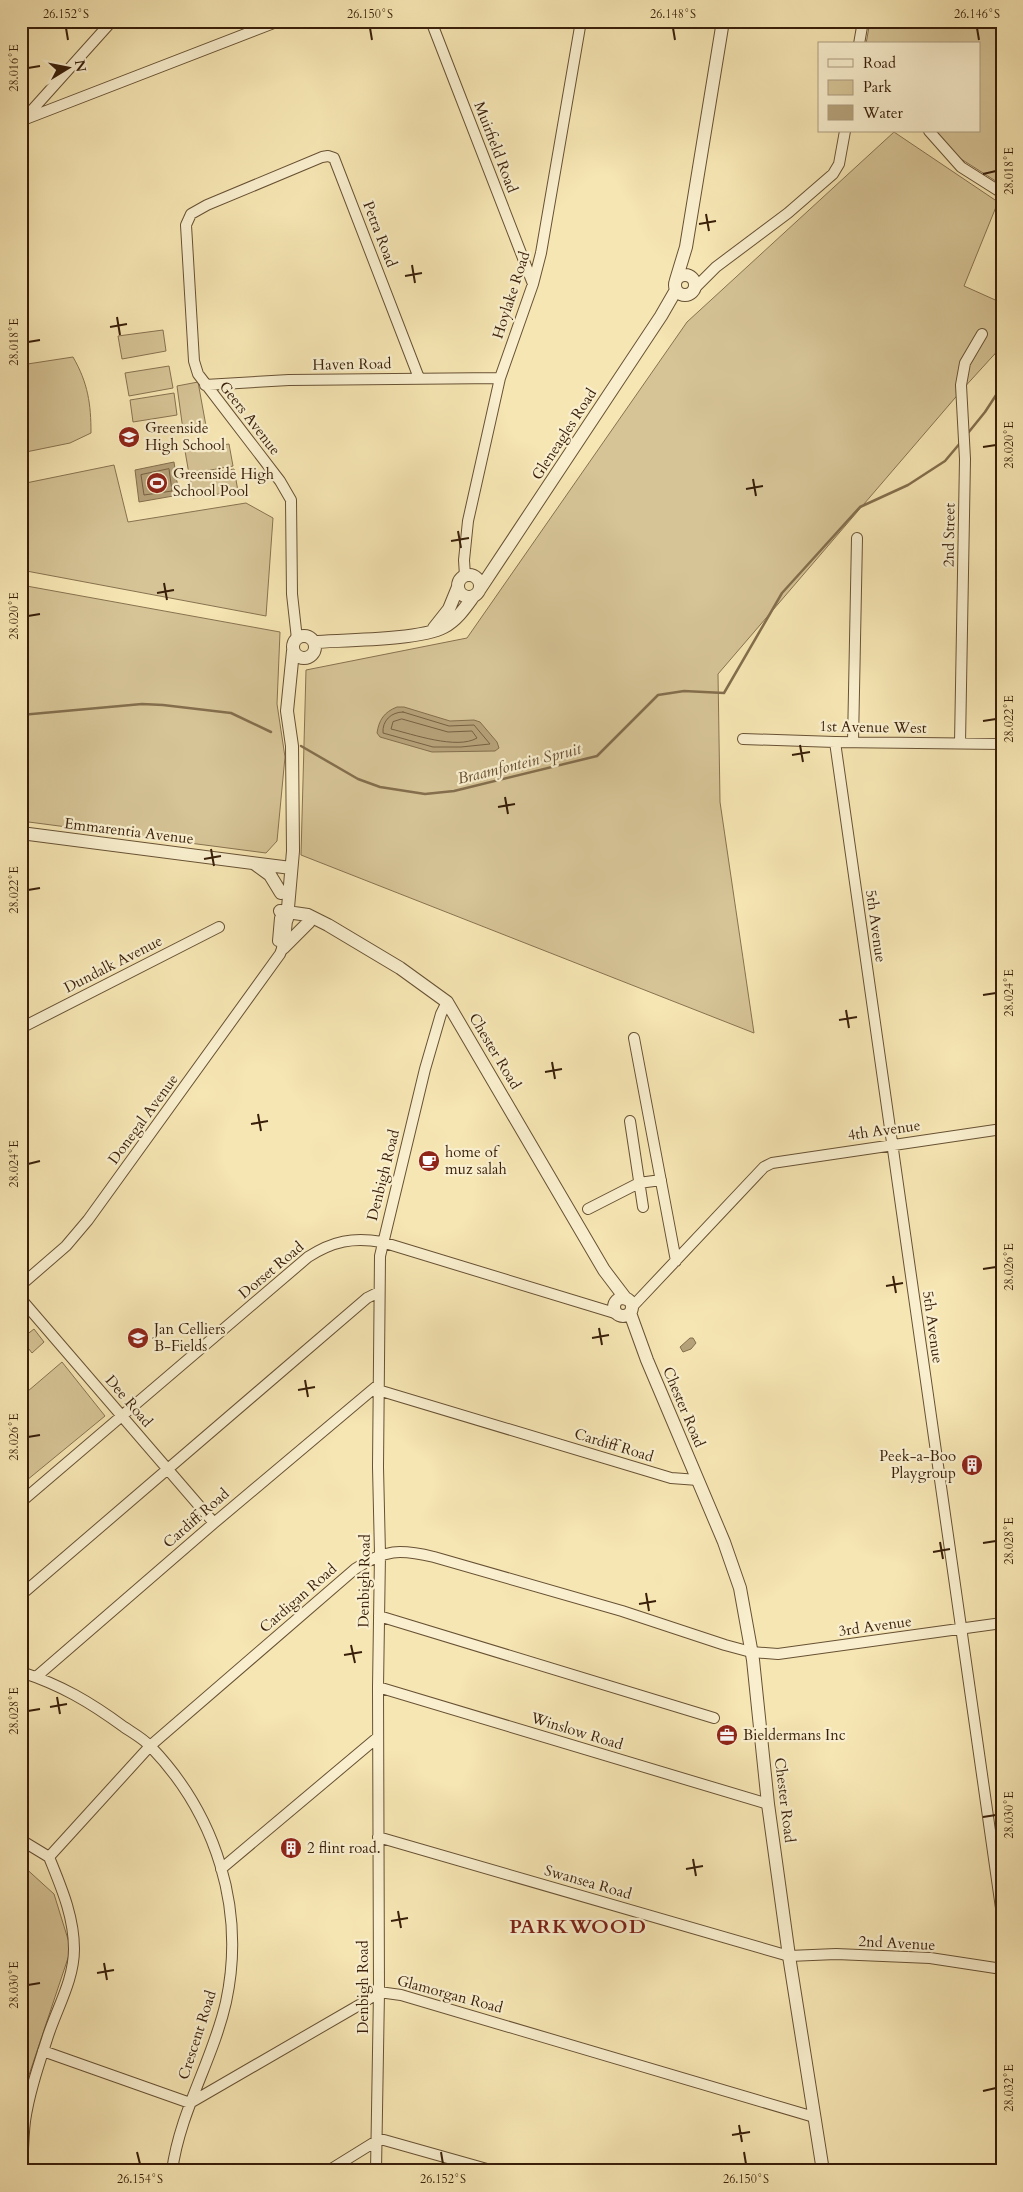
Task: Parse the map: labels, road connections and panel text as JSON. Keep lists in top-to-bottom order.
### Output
{
  "streets": {
    "street": [
      "Muirfield Road",
      "Petra Road",
      "Hoylake Road",
      "Haven Road",
      "Geers Avenue",
      "Gleneagles Road",
      "2nd Street",
      "1st Avenue West",
      "Emmarentia Avenue",
      "5th Avenue",
      "Dundalk Avenue",
      "Chester Road",
      "Donegal Avenue",
      "4th Avenue",
      "Denbigh Road",
      "Dorset Road",
      "Dee Road",
      "Cardiff Road",
      "Cardigan Road",
      "3rd Avenue",
      "Winslow Road",
      "Swansea Road",
      "2nd Avenue",
      "Glamorgan Road",
      "Crescent Road"
    ]
  },
  "crossings": [
    ["Muirfield Road", "Hoylake Road"],
    ["Petra Road", "Haven Road"],
    ["Petra Road", "Geers Avenue"],
    ["Hoylake Road", "Haven Road"],
    ["Haven Road", "Geers Avenue"],
    ["Geers Avenue", "Gleneagles Road"],
    ["2nd Street", "1st Avenue West"],
    ["1st Avenue West", "5th Avenue"],
    ["5th Avenue", "4th Avenue"],
    ["5th Avenue", "3rd Avenue"],
    ["Chester Road", "Denbigh Road"],
    ["Chester Road", "Dorset Road"],
    ["Chester Road", "Cardiff Road"],
    ["Chester Road", "Cardigan Road"],
    ["Chester Road", "3rd Avenue"],
    ["Chester Road", "Winslow Road"],
    ["Chester Road", "Swansea Road"],
    ["Chester Road", "2nd Avenue"],
    ["Chester Road", "Glamorgan Road"],
    ["Denbigh Road", "Dorset Road"],
    ["Denbigh Road", "Cardiff Road"],
    ["Denbigh Road", "Cardigan Road"],
    ["Denbigh Road", "Winslow Road"],
    ["Denbigh Road", "Swansea Road"],
    ["Denbigh Road", "Glamorgan Road"],
    ["Dorset Road", "Dee Road"],
    ["Dee Road", "Cardiff Road"],
    ["Cardiff Road", "Crescent Road"],
    ["Cardigan Road", "3rd Avenue"],
    ["Cardigan Road", "Crescent Road"],
    ["Swansea Road", "2nd Avenue"],
    ["Glamorgan Road", "Crescent Road"]
  ],
  "districts": ["PARKWOOD"],
  "water": ["Braamfontein Spruit"],
  "places": {
    "school or university": ["Greenside High School", "Jan Celliers B-Fields"],
    "sports": ["Greenside High School Pool"],
    "cafe": ["home of muz salah"],
    "building": ["Peek-a-Boo Playgroup", "2 flint road."],
    "office": ["Bieldermans Inc"]
  },
  "legend": ["Road", "Park", "Water"],
  "north": "right",
  "coordinates": [
    "26.152°S",
    "26.150°S",
    "26.148°S",
    "26.146°S",
    "28.016°E",
    "28.018°E",
    "28.020°E",
    "28.022°E",
    "28.024°E",
    "28.026°E",
    "28.028°E",
    "28.030°E",
    "28.032°E",
    "26.154°S"
  ]
}
